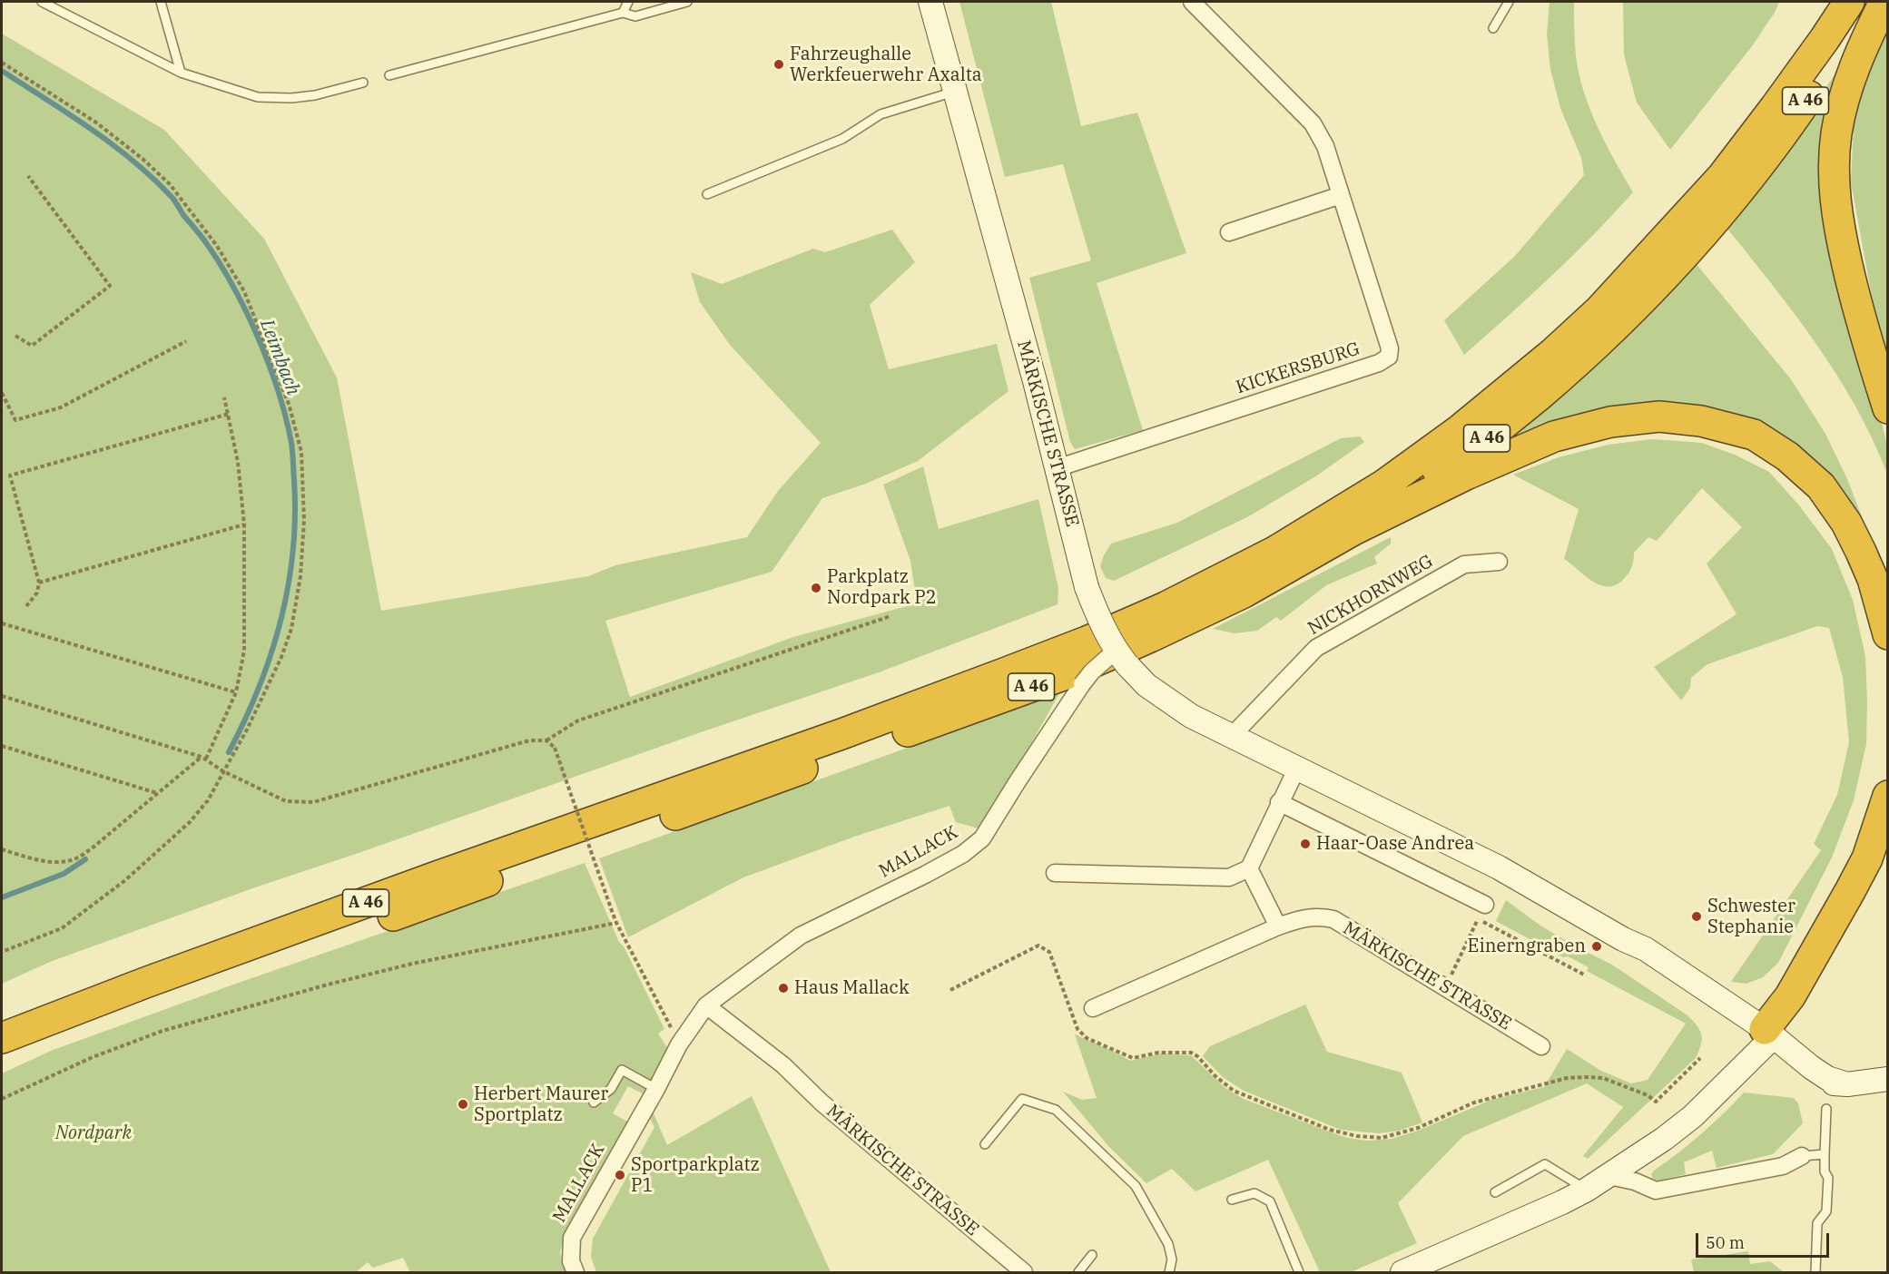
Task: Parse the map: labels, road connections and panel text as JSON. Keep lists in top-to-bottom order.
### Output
{
  "streets": {
    "highway": ["A 46"],
    "main road": ["MÄRKISCHE STRASSE"],
    "street": ["KICKERSBURG", "NICKHORNWEG", "MALLACK"]
  },
  "crossings": [
    ["KICKERSBURG", "MÄRKISCHE STRASSE"],
    ["MÄRKISCHE STRASSE", "NICKHORNWEG"],
    ["MÄRKISCHE STRASSE", "MALLACK"]
  ],
  "water": ["Leimbach"],
  "parks": ["Nordpark"],
  "places": [
    "Fahrzeughalle Werkfeuerwehr Axalta",
    "Parkplatz Nordpark P2",
    "Haar-Oase Andrea",
    "Schwester Stephanie",
    "Einerngraben",
    "Haus Mallack",
    "Herbert Maurer Sportplatz",
    "Sportparkplatz P1"
  ],
  "scale_bar": "50 m"
}
